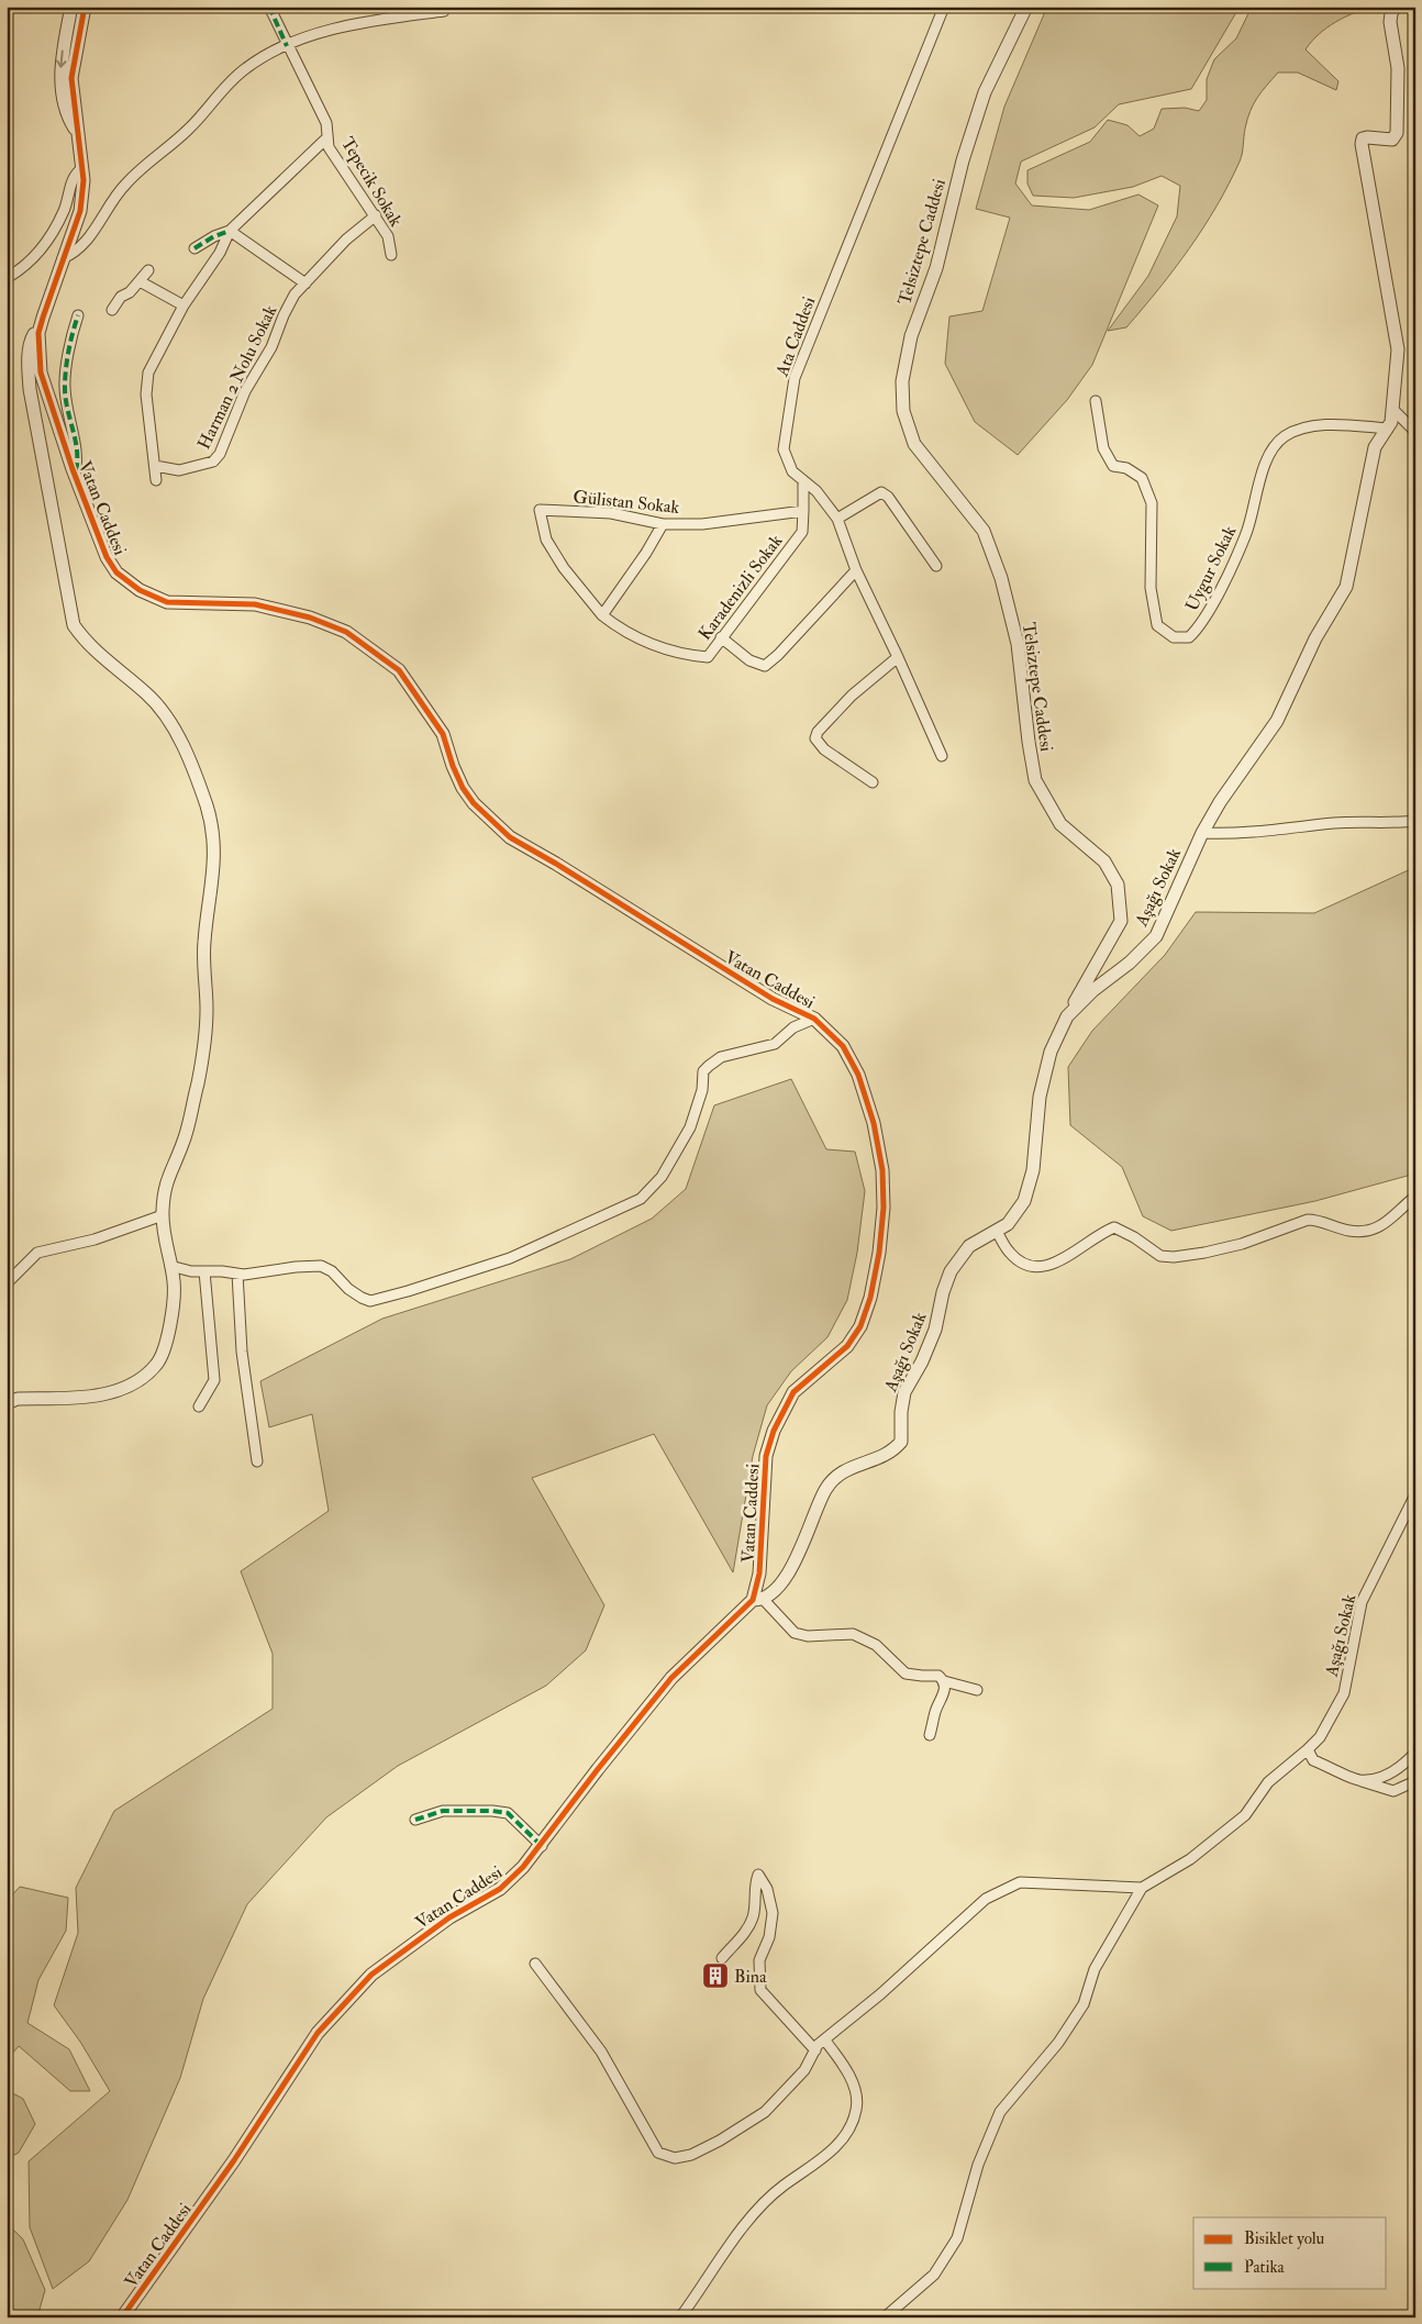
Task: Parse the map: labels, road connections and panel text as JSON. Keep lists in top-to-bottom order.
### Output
{
  "streets": {
    "street": [
      "Tepecik Sokak",
      "Telsiztepe Caddesi",
      "Ata Caddesi",
      "Harman 2 Nolu Sokak",
      "Gülistan Sokak",
      "Vatan Caddesi",
      "Uygur Sokak",
      "Karadenizli Sokak",
      "Aşağı Sokak"
    ]
  },
  "crossings": [
    ["Tepecik Sokak", "Harman 2 Nolu Sokak"],
    ["Telsiztepe Caddesi", "Aşağı Sokak"],
    ["Gülistan Sokak", "Karadenizli Sokak"],
    ["Vatan Caddesi", "Aşağı Sokak"],
    ["Uygur Sokak", "Aşağı Sokak"]
  ],
  "places": {
    "building": ["Bina"]
  },
  "legend": ["Bisiklet yolu", "Patika"]
}
